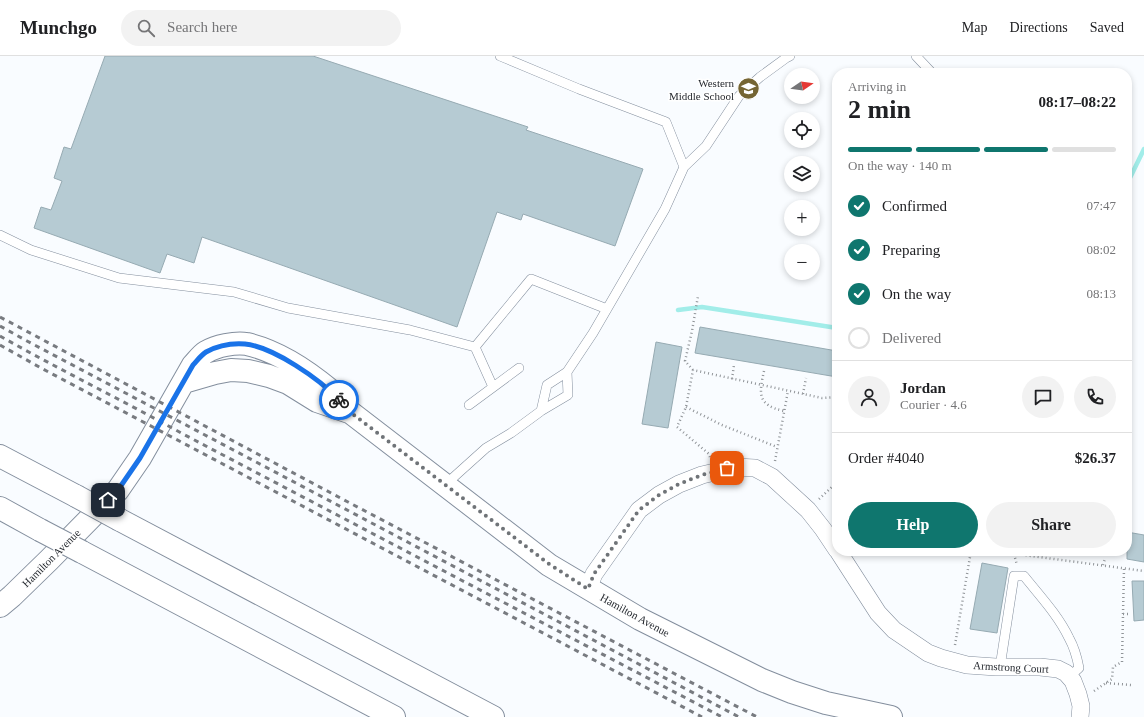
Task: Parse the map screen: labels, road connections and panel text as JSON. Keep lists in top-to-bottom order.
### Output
{
  "streets": {
    "main road": ["Hamilton Avenue"],
    "street": ["Armstrong Court"]
  },
  "crossings": [
    ["Hamilton Avenue", "Armstrong Court"]
  ],
  "places": {
    "school or university": ["Western Middle School"]
  },
  "north": "right",
  "page": {
    "header": "Munchgo",
    "search": "Search here",
    "nav": ["Map", "Directions", "Saved"],
    "map_buttons": ["+", "−"],
    "heading": ["2 min", "Arriving in", "08:17–08:22"],
    "panel": [
      "Jordan",
      "Courier · 4.6",
      "Order #4040",
      "$26.37"
    ],
    "bar": "On the way · 140 m",
    "list": [
      ["Confirmed", "07:47"],
      ["Preparing", "08:02"],
      ["On the way", "08:13"],
      "Delivered"
    ],
    "buttons": ["Help", "Share"]
  }
}
